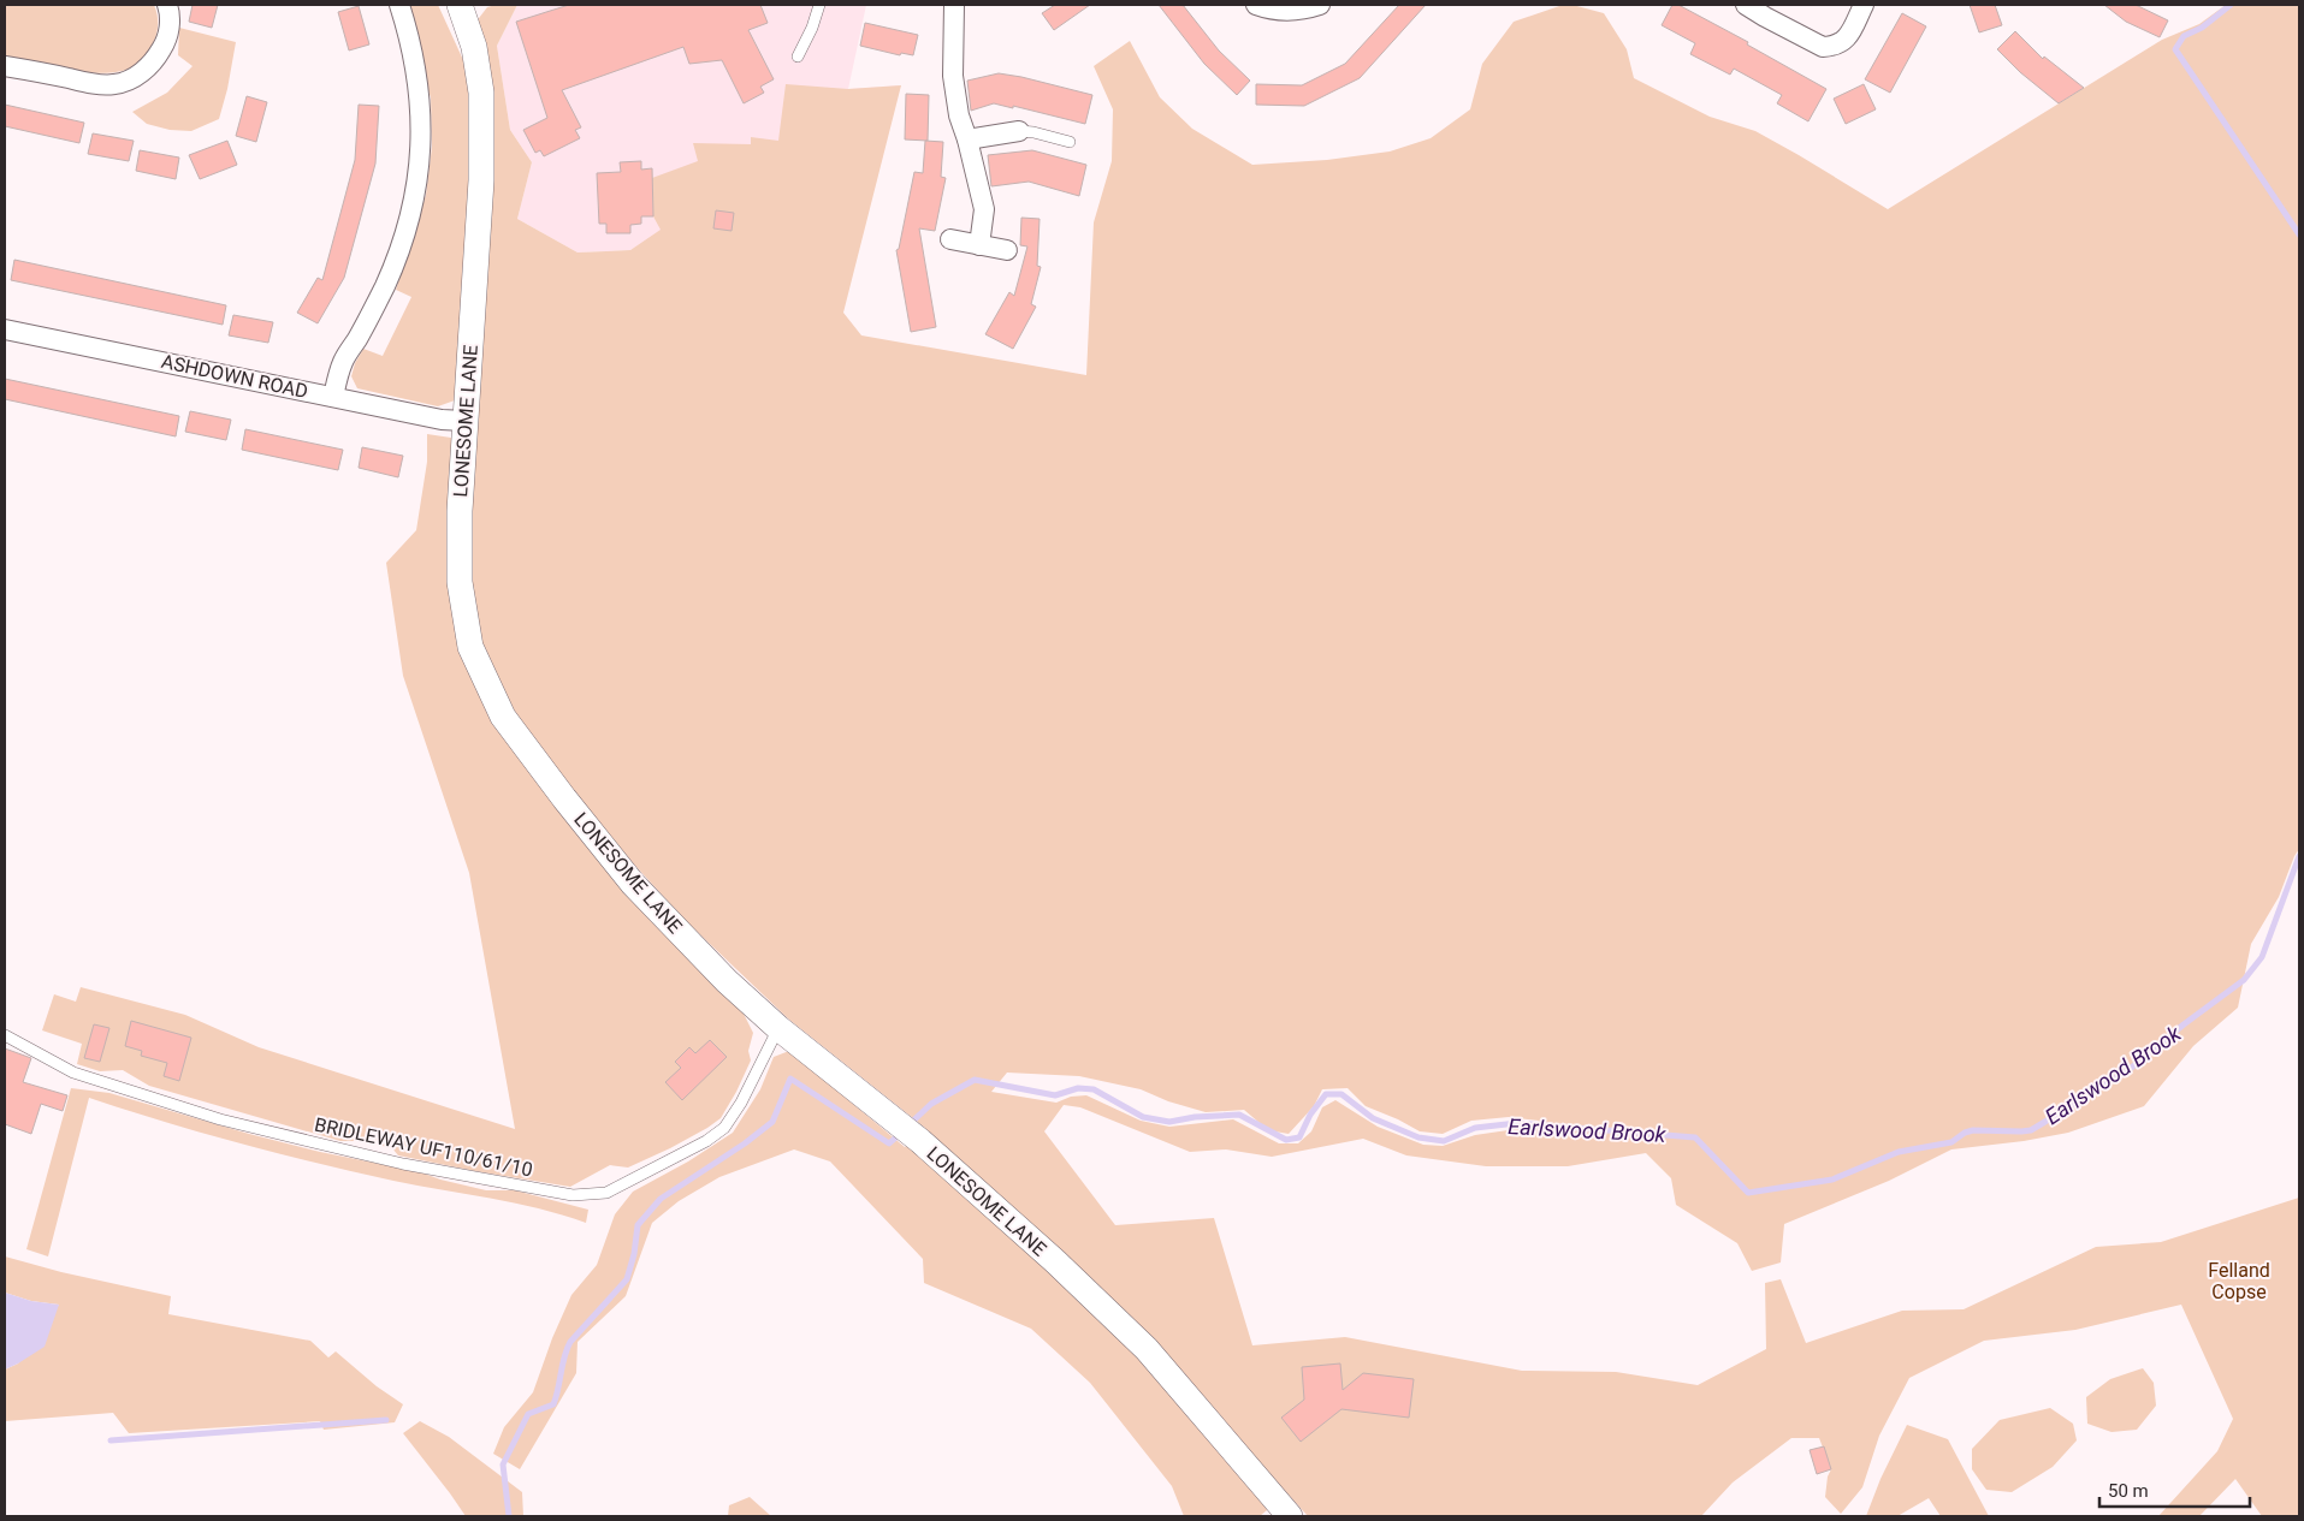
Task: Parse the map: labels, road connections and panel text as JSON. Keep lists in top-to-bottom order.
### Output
{
  "streets": {
    "street": ["ASHDOWN ROAD", "LONESOME LANE"],
    "lane": ["BRIDLEWAY UF110/61/10"]
  },
  "crossings": [
    ["ASHDOWN ROAD", "LONESOME LANE"],
    ["LONESOME LANE", "BRIDLEWAY UF110/61/10"]
  ],
  "water": ["Earlswood Brook"],
  "parks": ["Felland Copse"],
  "scale_bar": "50 m"
}
